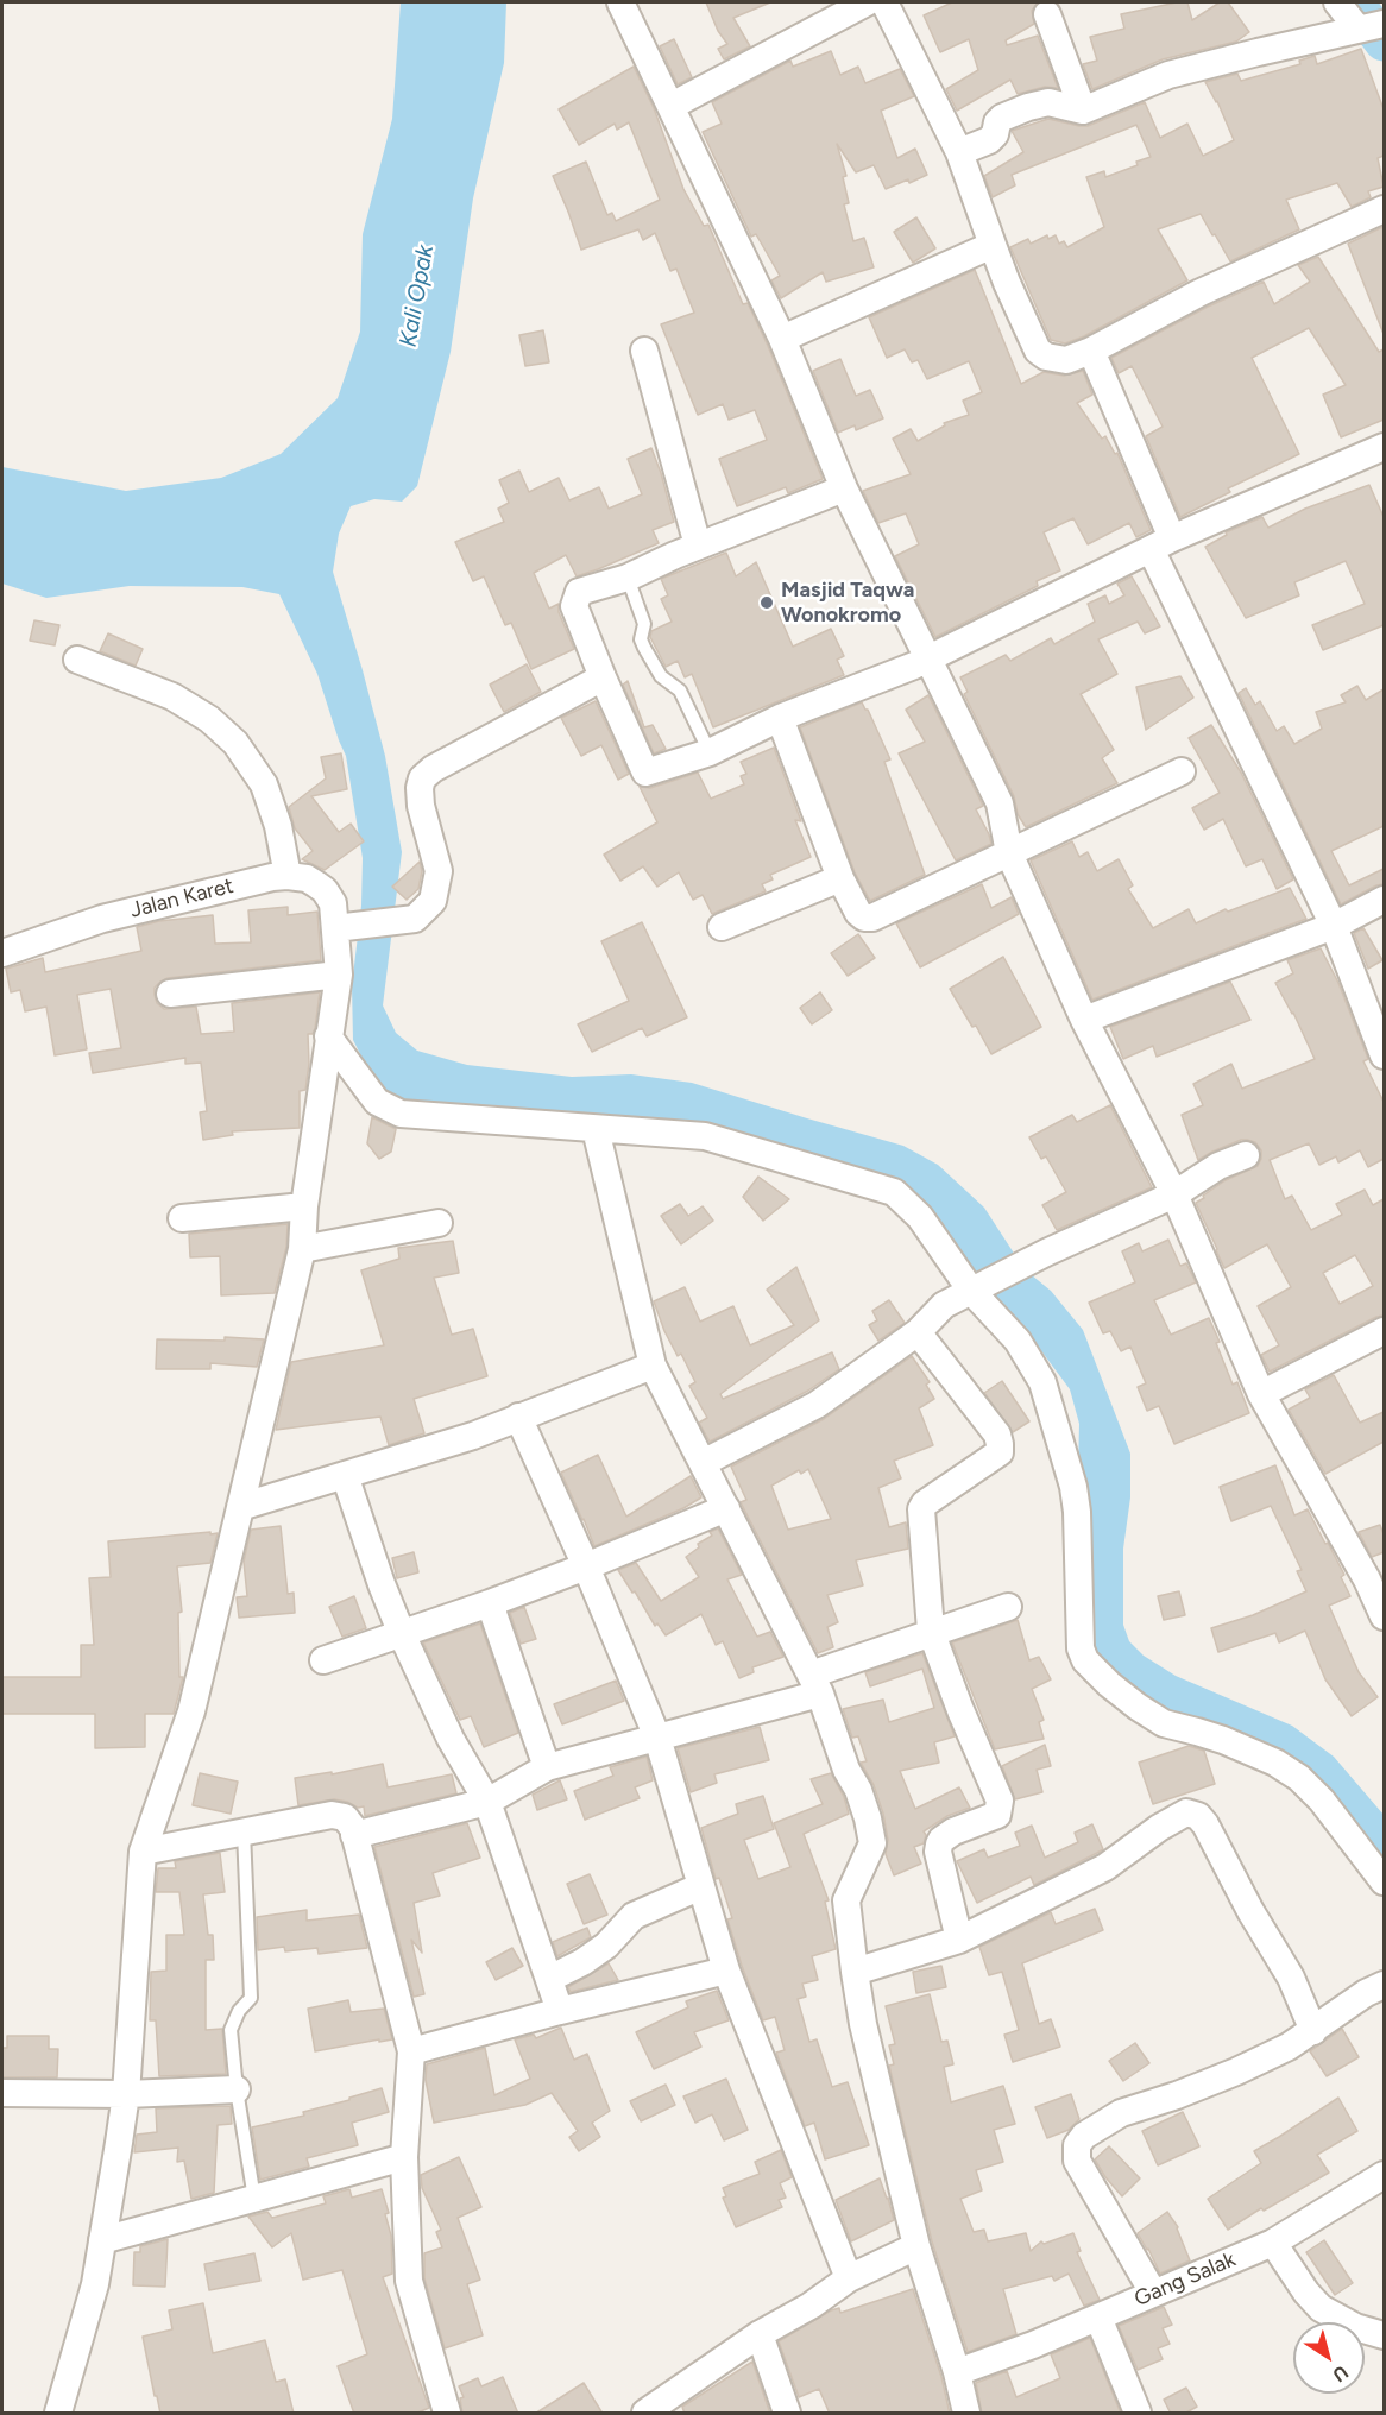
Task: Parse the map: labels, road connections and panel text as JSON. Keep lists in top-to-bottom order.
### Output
{
  "streets": {
    "street": ["Jalan Karet", "Gang Salak"]
  },
  "water": ["Kali Opak"],
  "places": ["Masjid Taqwa Wonokromo"],
  "north": "bottom right"
}
